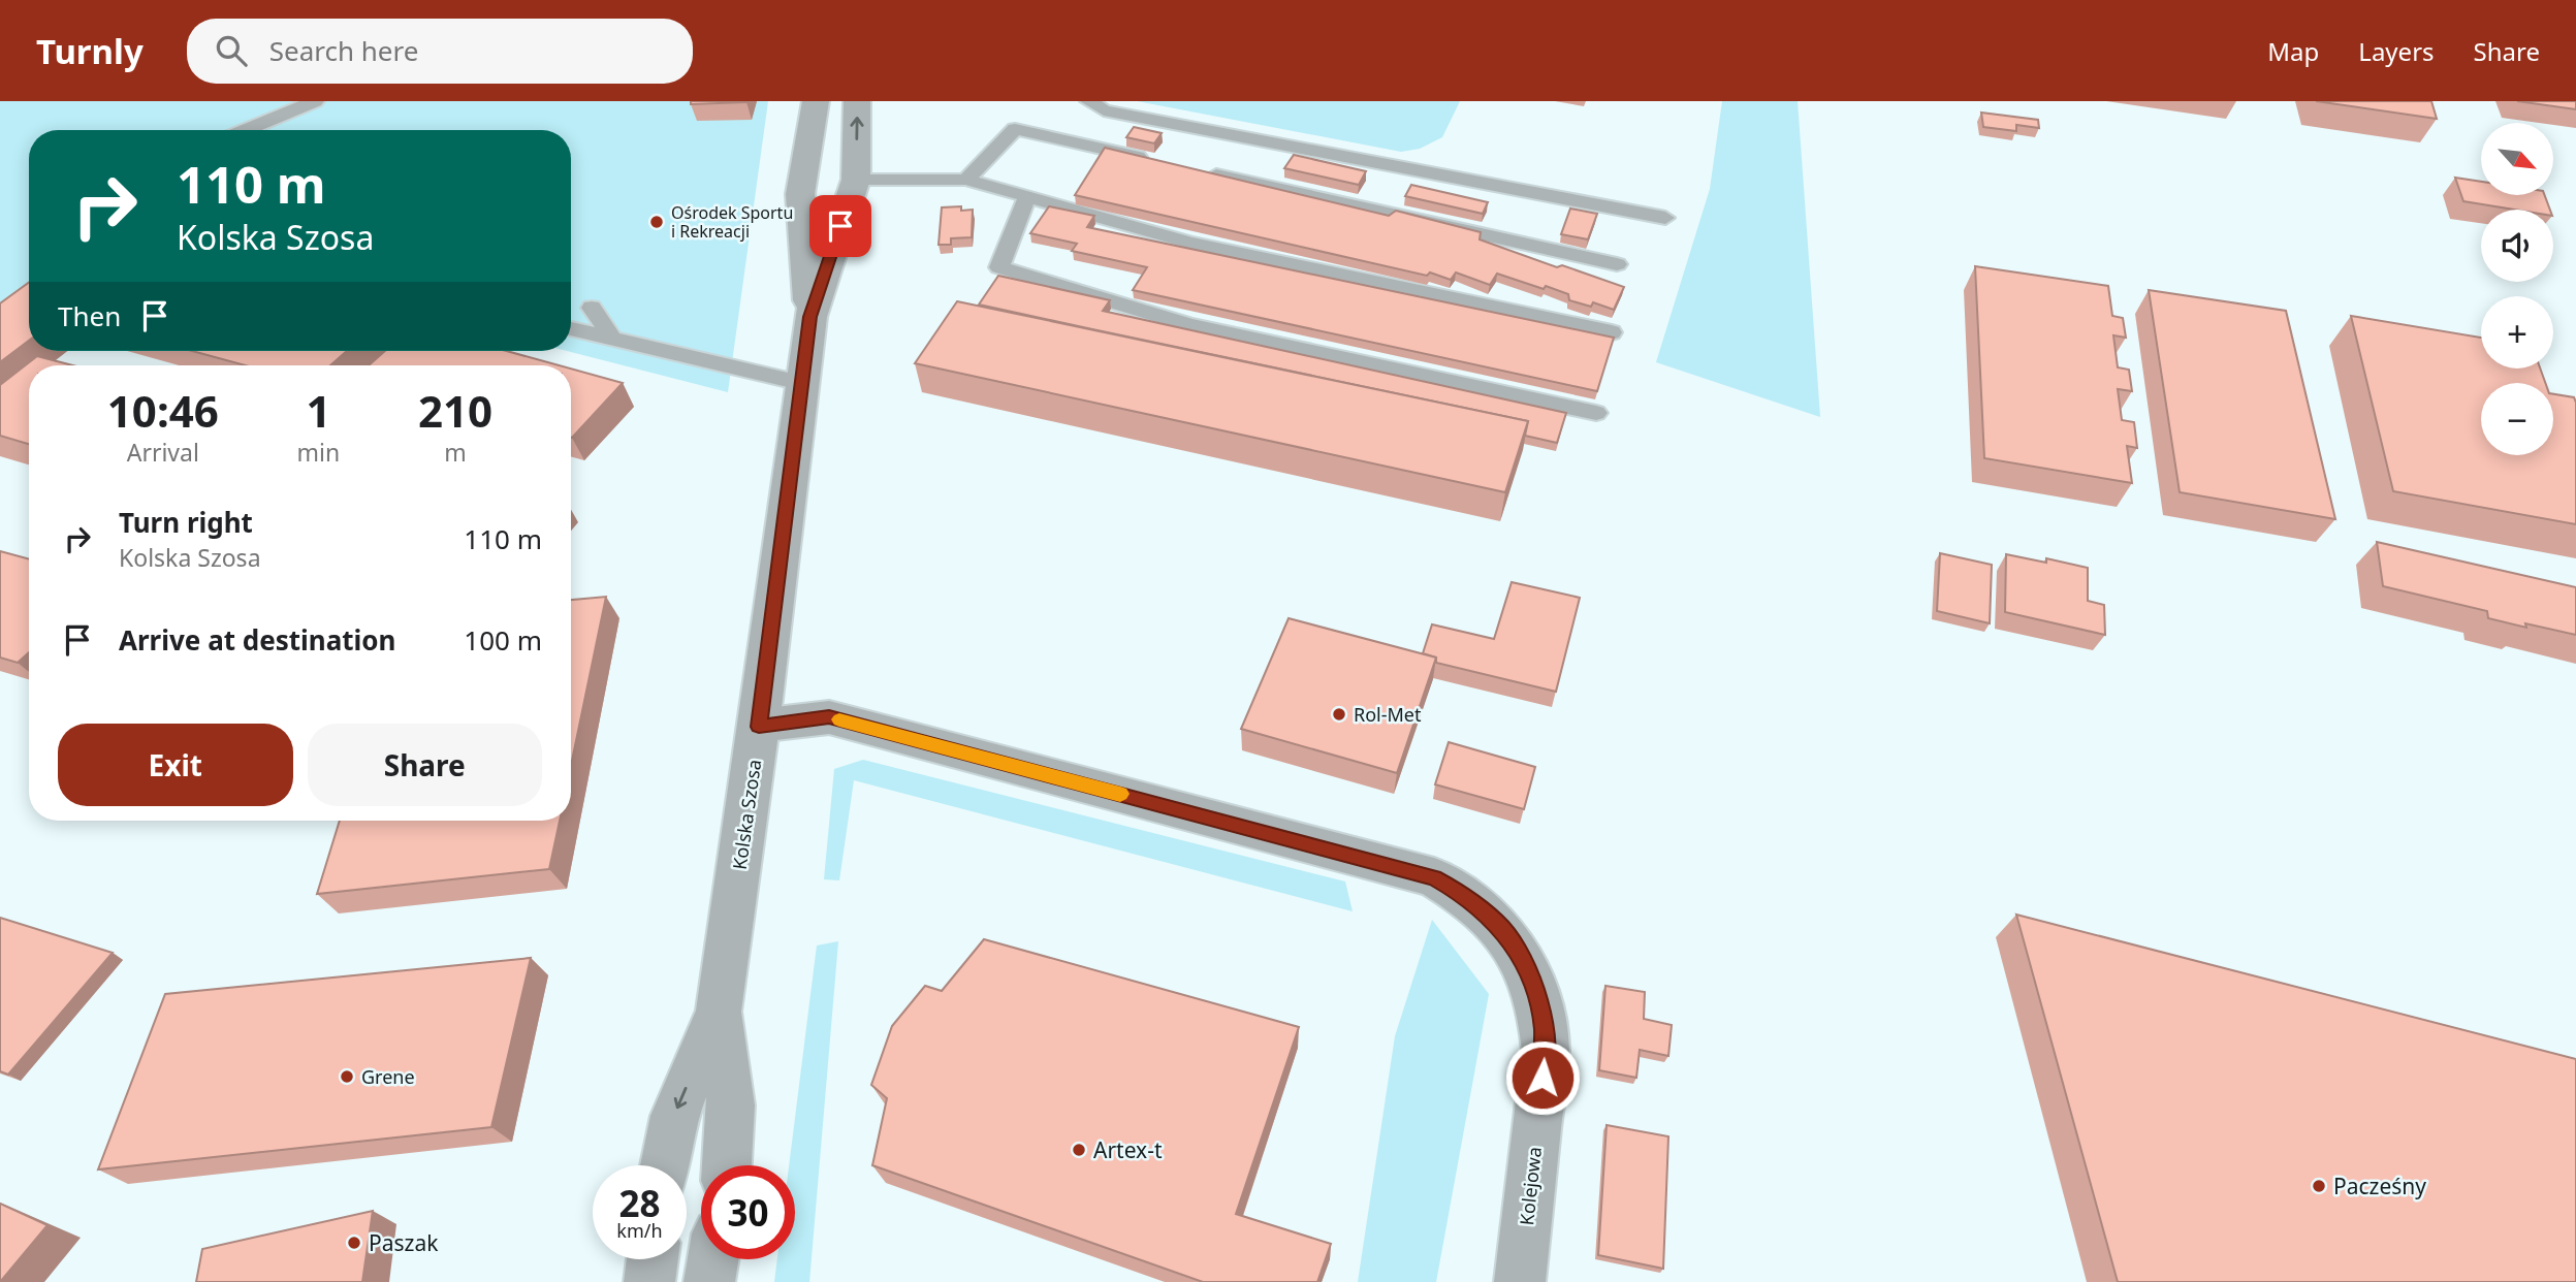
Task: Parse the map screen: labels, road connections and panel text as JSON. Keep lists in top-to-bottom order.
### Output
{
  "streets": {
    "street": ["Kolska Szosa", "Kolejowa"]
  },
  "crossings": [
    ["Kolska Szosa", "Kolejowa"]
  ],
  "places": [
    "Ośrodek Sportu i Rekreacji",
    "Rol-Met",
    "Grene",
    "Artex-t",
    "Pacześny",
    "Paszak"
  ],
  "north": "bottom right",
  "page": {
    "header": "Turnly",
    "search": "Search here",
    "nav": ["Map", "Layers", "Share"],
    "map_buttons": ["+", "−"],
    "turn": ["110 m", "Kolska Szosa"],
    "then": "Then",
    "eta": [
      "10:46",
      "Arrival",
      "1",
      "min",
      "210",
      "m"
    ],
    "list": [
      {
        "name": "Turn right",
        "note": "Kolska Szosa",
        "value": "110 m"
      },
      {
        "name": "Arrive at destination",
        "value": "100 m"
      }
    ],
    "buttons": ["Exit", "Share"],
    "speed": "28 km/h",
    "limit": "30"
  }
}
